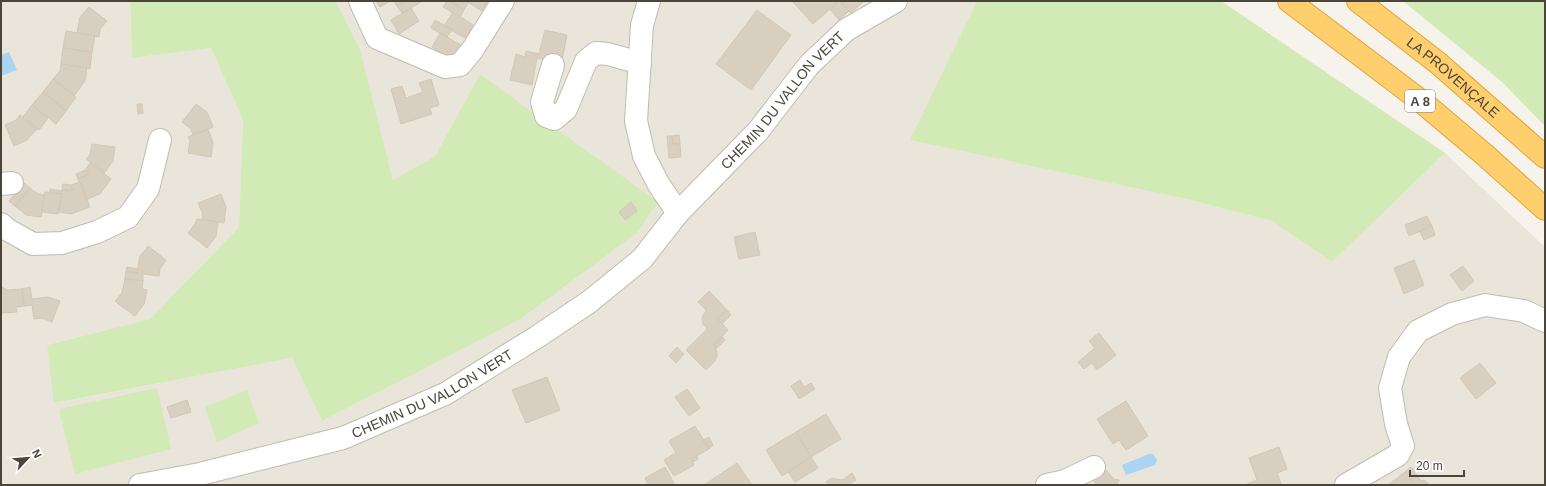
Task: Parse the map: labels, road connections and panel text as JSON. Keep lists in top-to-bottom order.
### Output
{
  "streets": {
    "highway": ["LA PROVENÇALE", "A 8"],
    "street": ["CHEMIN DU VALLON VERT"]
  },
  "scale_bar": "20 m",
  "north": "top right"
}
